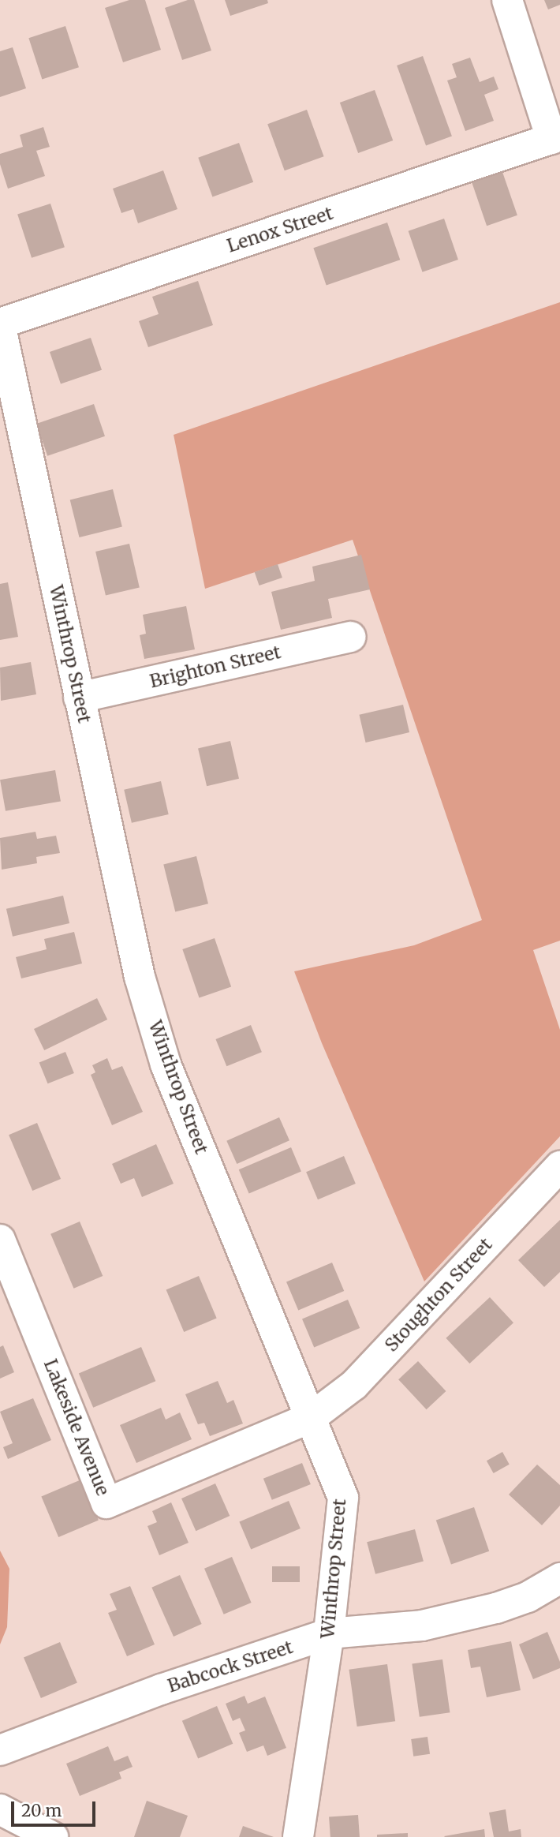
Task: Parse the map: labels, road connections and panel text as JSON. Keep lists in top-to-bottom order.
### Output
{
  "streets": {
    "street": [
      "Lenox Street",
      "Winthrop Street",
      "Brighton Street",
      "Stoughton Street",
      "Lakeside Avenue",
      "Babcock Street"
    ]
  },
  "crossings": [
    ["Lenox Street", "Winthrop Street"],
    ["Winthrop Street", "Brighton Street"],
    ["Winthrop Street", "Stoughton Street"],
    ["Winthrop Street", "Lakeside Avenue"],
    ["Winthrop Street", "Babcock Street"],
    ["Stoughton Street", "Lakeside Avenue"]
  ],
  "scale_bar": "20 m"
}
